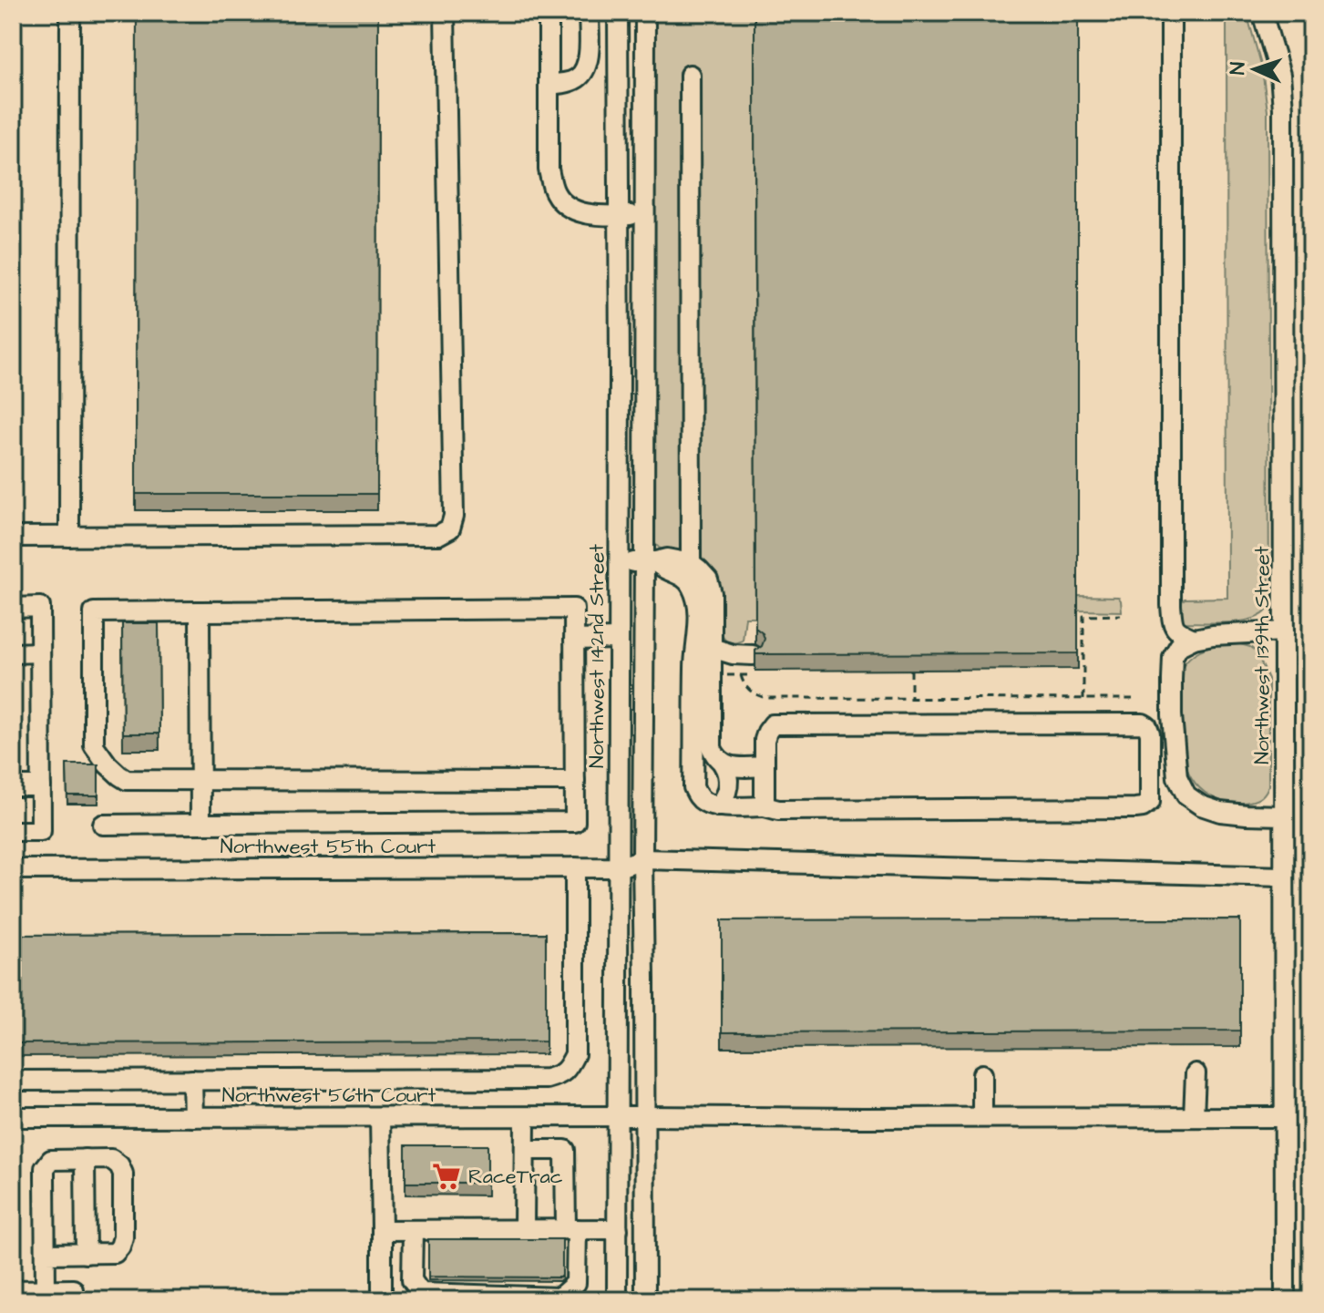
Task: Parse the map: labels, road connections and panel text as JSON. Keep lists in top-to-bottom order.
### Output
{
  "streets": {
    "street": [
      "Northwest 139th Street",
      "Northwest 142nd Street",
      "Northwest 55th Court",
      "Northwest 56th Court"
    ]
  },
  "crossings": [
    ["Northwest 139th Street", "Northwest 55th Court"],
    ["Northwest 139th Street", "Northwest 56th Court"],
    ["Northwest 142nd Street", "Northwest 55th Court"],
    ["Northwest 142nd Street", "Northwest 56th Court"]
  ],
  "places": {
    "supermarket": ["RaceTrac"]
  },
  "north": "left"
}
